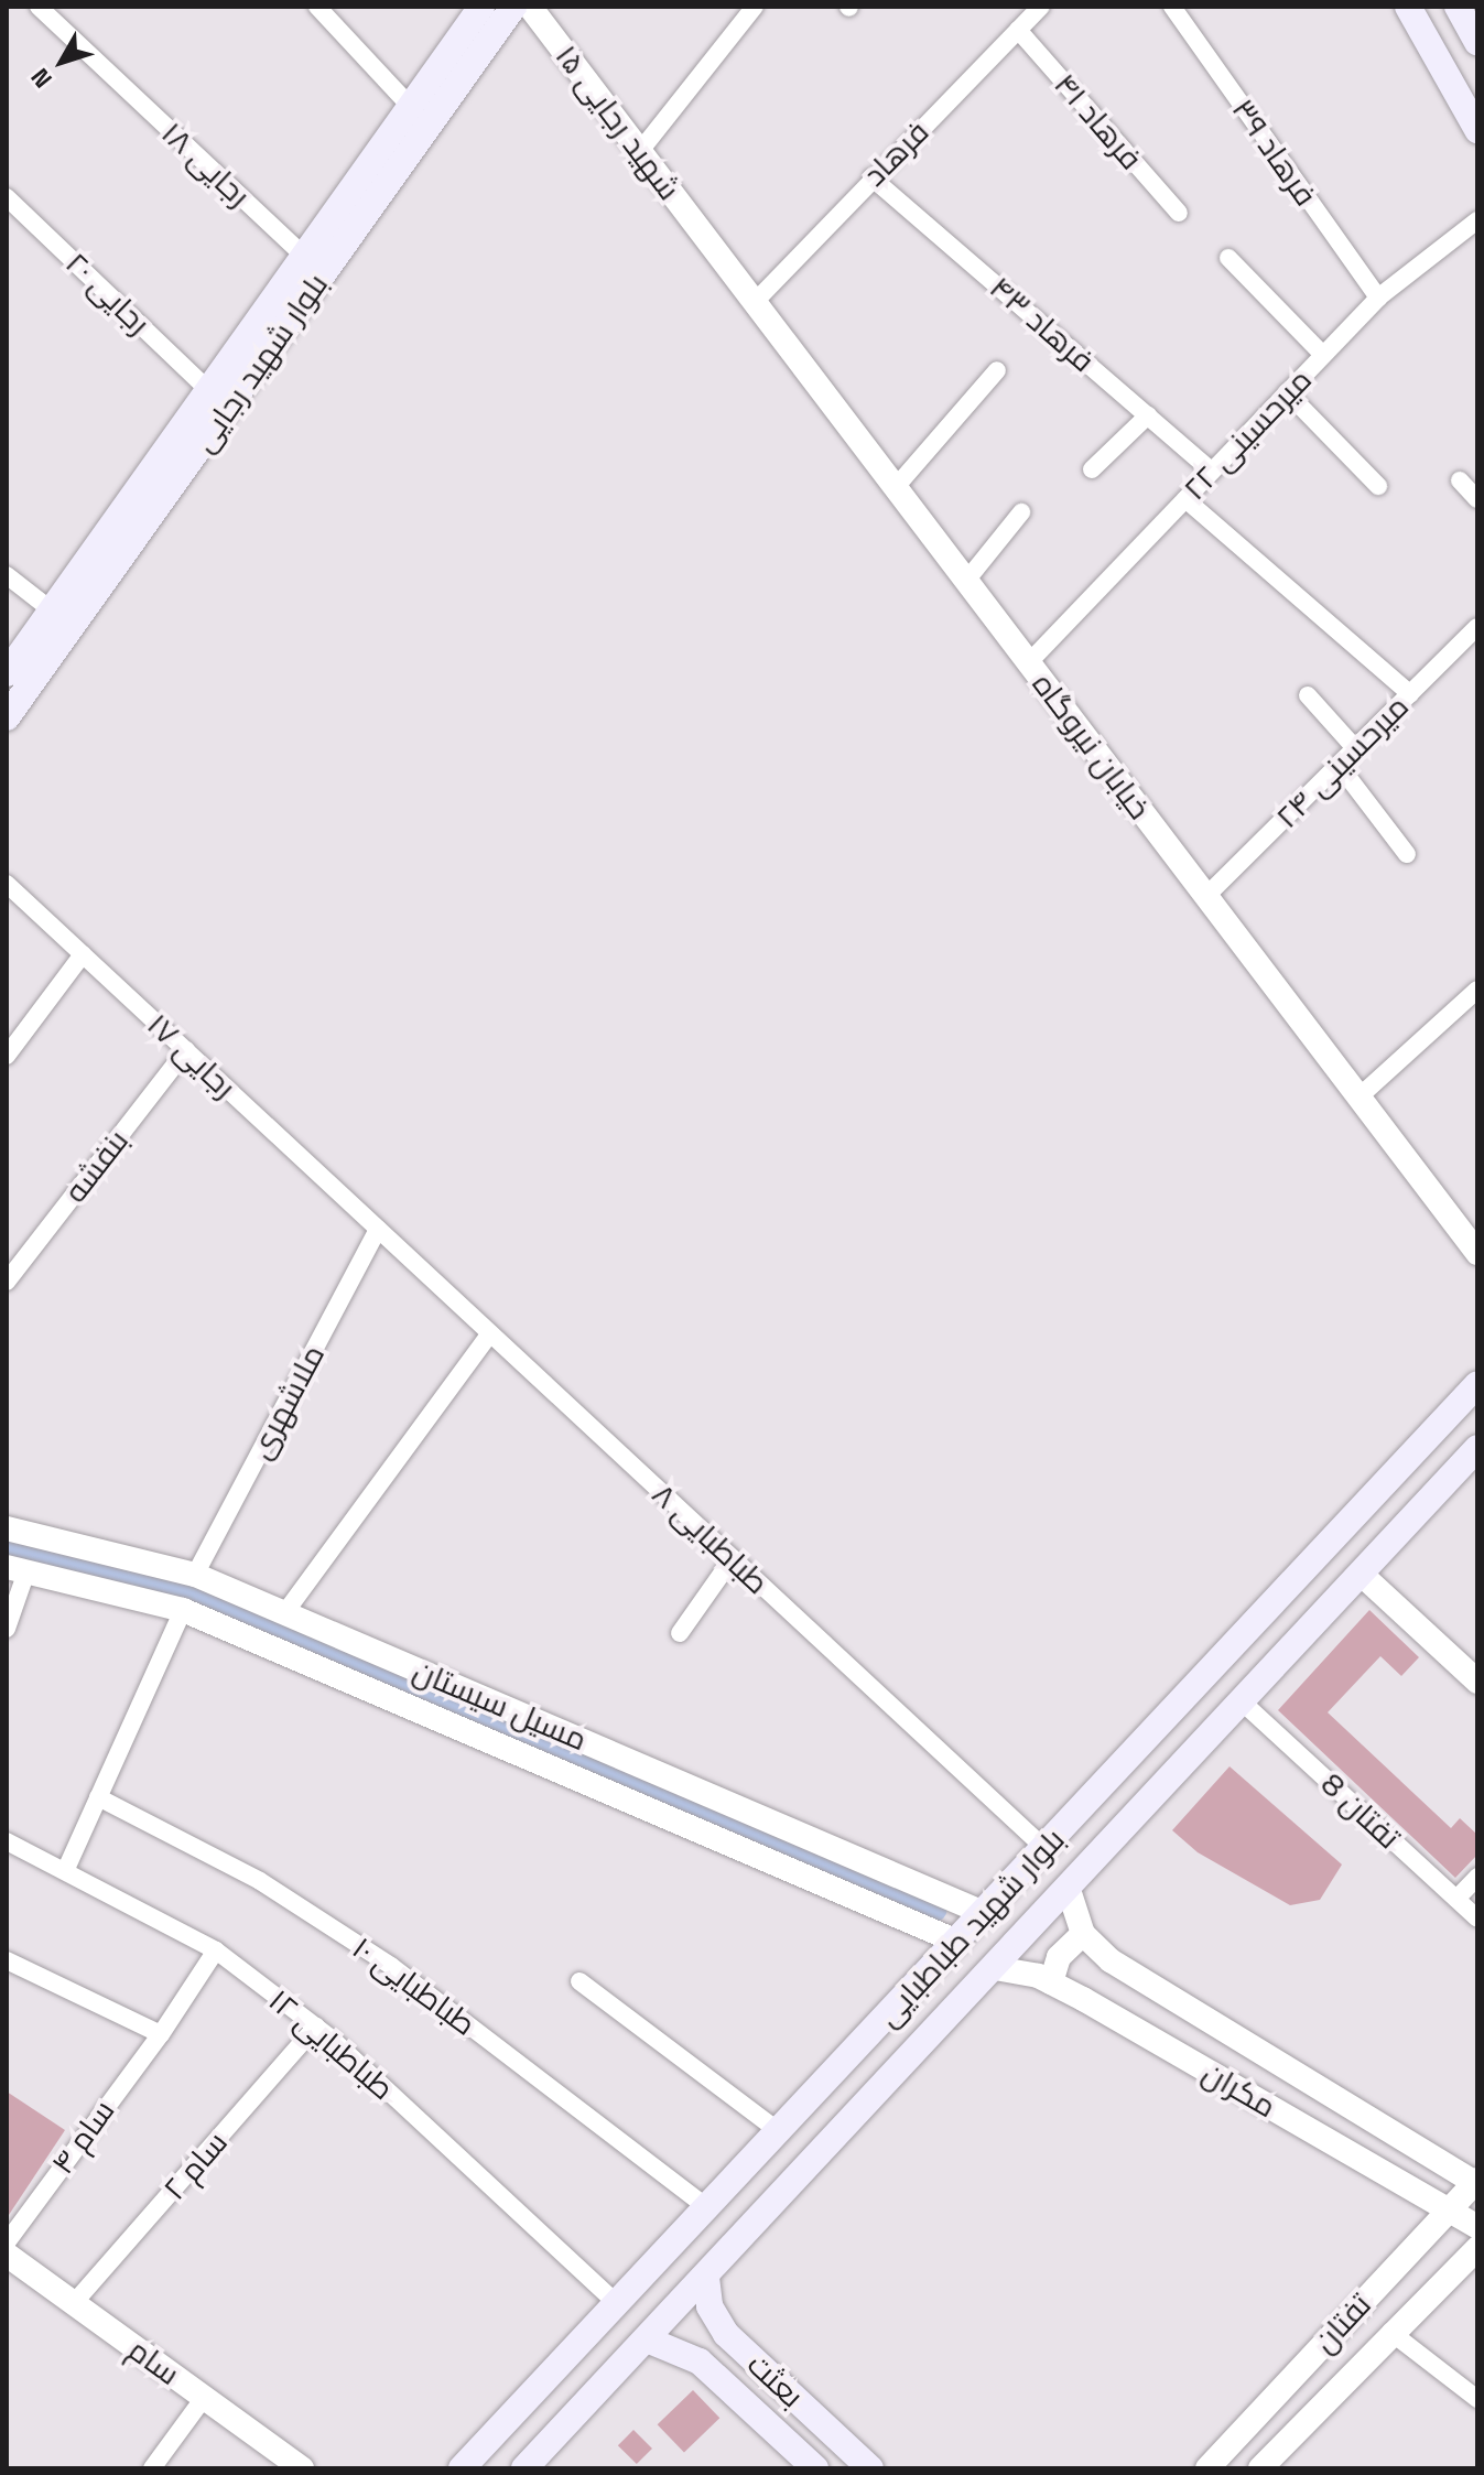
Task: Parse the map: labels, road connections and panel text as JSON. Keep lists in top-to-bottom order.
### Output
{
  "streets": {
    "main road": ["بلوار شهید رجایی", "بلوار شهید طباطبایی", "بعثت"],
    "street": [
      "فرهاد ۴۱",
      "شهید رجایی ۱۵",
      "فرهاد ۳۹",
      "فرهاد",
      "رجایی ۱۸",
      "رجایی ۲۰",
      "فرهاد ۴۳",
      "میرحسینی ۲۲",
      "خیابان نیروگاه",
      "میرحسینی ۲۴",
      "رجایی ۱۷",
      "بنفشه",
      "ملاشهری",
      "طباطبایی ۸",
      "مسیل سیستان",
      "تفتان 8",
      "طباطبایی ۱۰",
      "طباطبایی ۱۲",
      "مکران",
      "سام ۴",
      "سام ۲",
      "تفتان",
      "سام"
    ]
  },
  "crossings": [
    ["فرهاد ۴۱", "فرهاد"],
    ["شهید رجایی ۱۵", "خیابان نیروگاه"],
    ["فرهاد ۳۹", "میرحسینی ۲۲"],
    ["فرهاد", "فرهاد ۴۳"],
    ["فرهاد", "خیابان نیروگاه"],
    ["رجایی ۱۸", "بلوار شهید رجایی"],
    ["رجایی ۲۰", "بلوار شهید رجایی"],
    ["فرهاد ۴۳", "میرحسینی ۲۲"],
    ["میرحسینی ۲۲", "خیابان نیروگاه"],
    ["خیابان نیروگاه", "میرحسینی ۲۴"],
    ["رجایی ۱۷", "بنفشه"],
    ["رجایی ۱۷", "ملاشهری"],
    ["رجایی ۱۷", "طباطبایی ۸"],
    ["ملاشهری", "طباطبایی ۸"],
    ["ملاشهری", "مسیل سیستان"],
    ["طباطبایی ۸", "بلوار شهید طباطبایی"],
    ["مسیل سیستان", "بلوار شهید طباطبایی"],
    ["تفتان 8", "بلوار شهید طباطبایی"],
    ["بلوار شهید طباطبایی", "طباطبایی ۱۰"],
    ["بلوار شهید طباطبایی", "طباطبایی ۱۲"],
    ["بلوار شهید طباطبایی", "مکران"],
    ["بلوار شهید طباطبایی", "بعثت"],
    ["طباطبایی ۱۲", "سام ۴"],
    ["طباطبایی ۱۲", "سام ۲"],
    ["مکران", "تفتان"],
    ["سام ۲", "سام"]
  ],
  "north": "bottom left"
}
